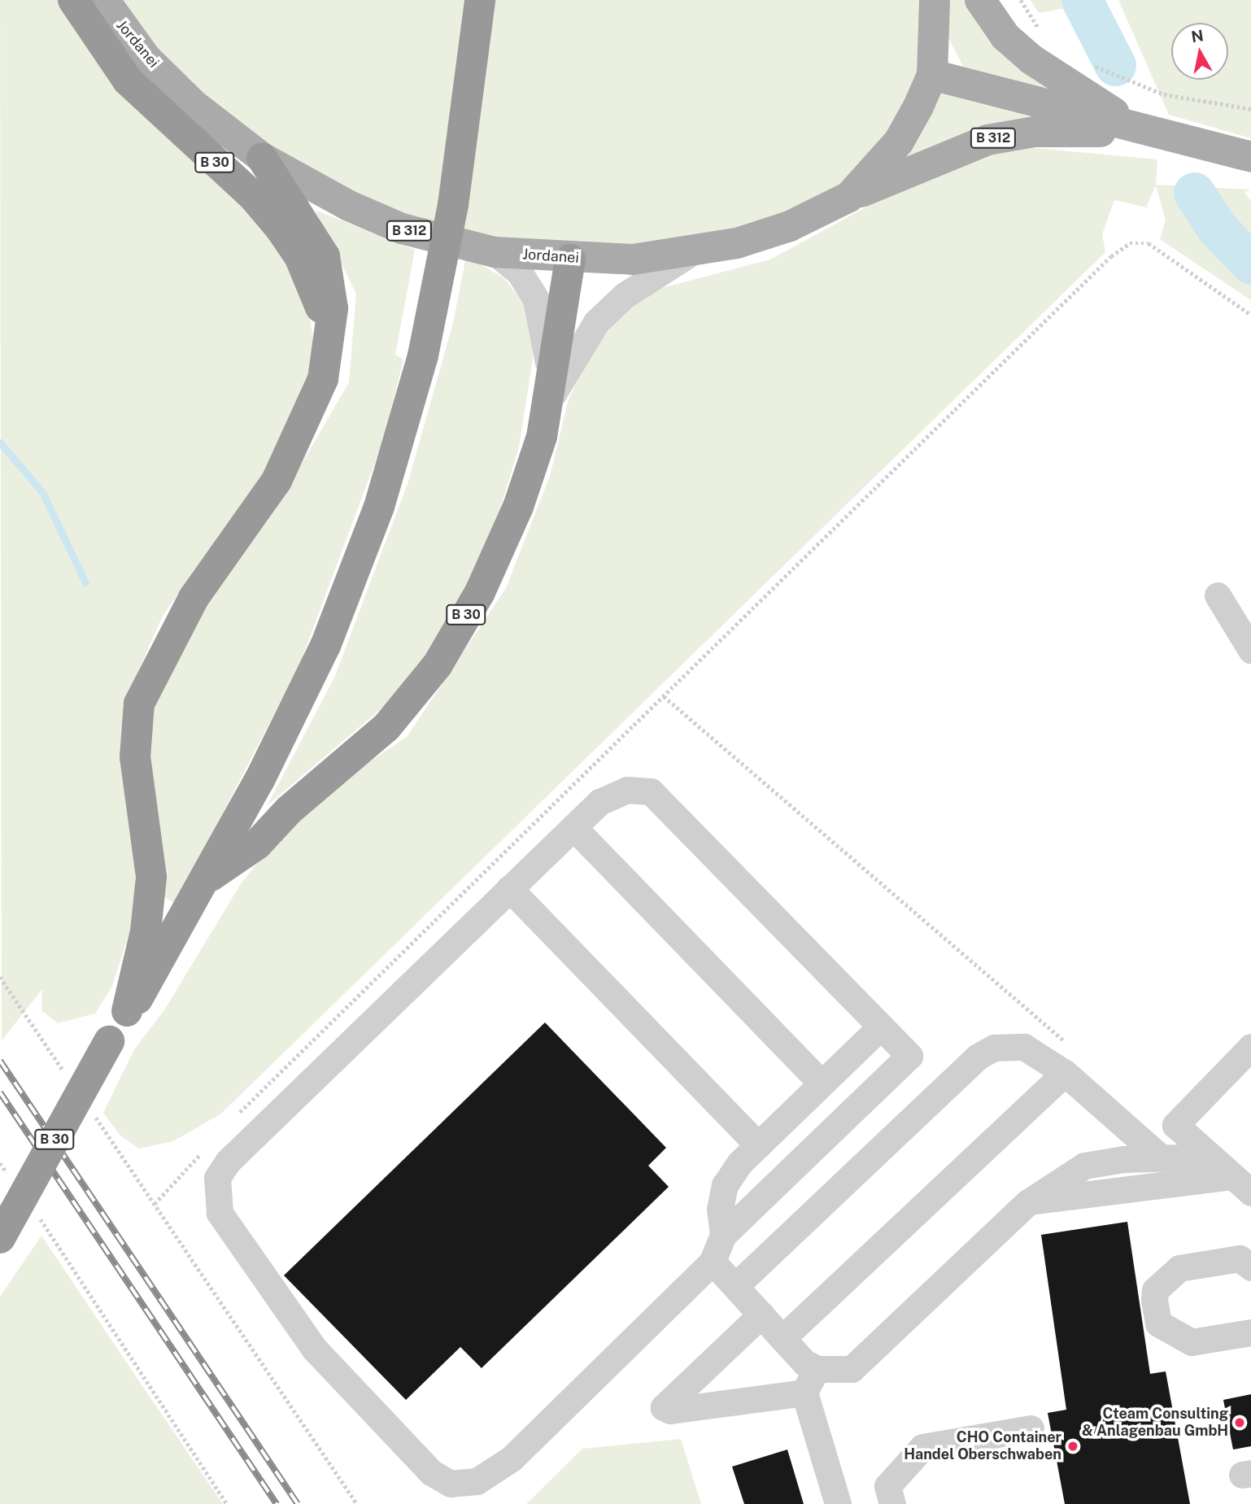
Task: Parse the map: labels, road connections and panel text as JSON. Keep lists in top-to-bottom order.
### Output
{
  "streets": {
    "highway": ["B 30"],
    "main road": ["Jordanei", "B 312"]
  },
  "crossings": [
    ["Jordanei", "B 312"],
    ["Jordanei", "B 30"]
  ],
  "places": ["Cteam Consulting & Anlagenbau GmbH", "CHO Container Handel Oberschwaben"],
  "north": "top"
}
